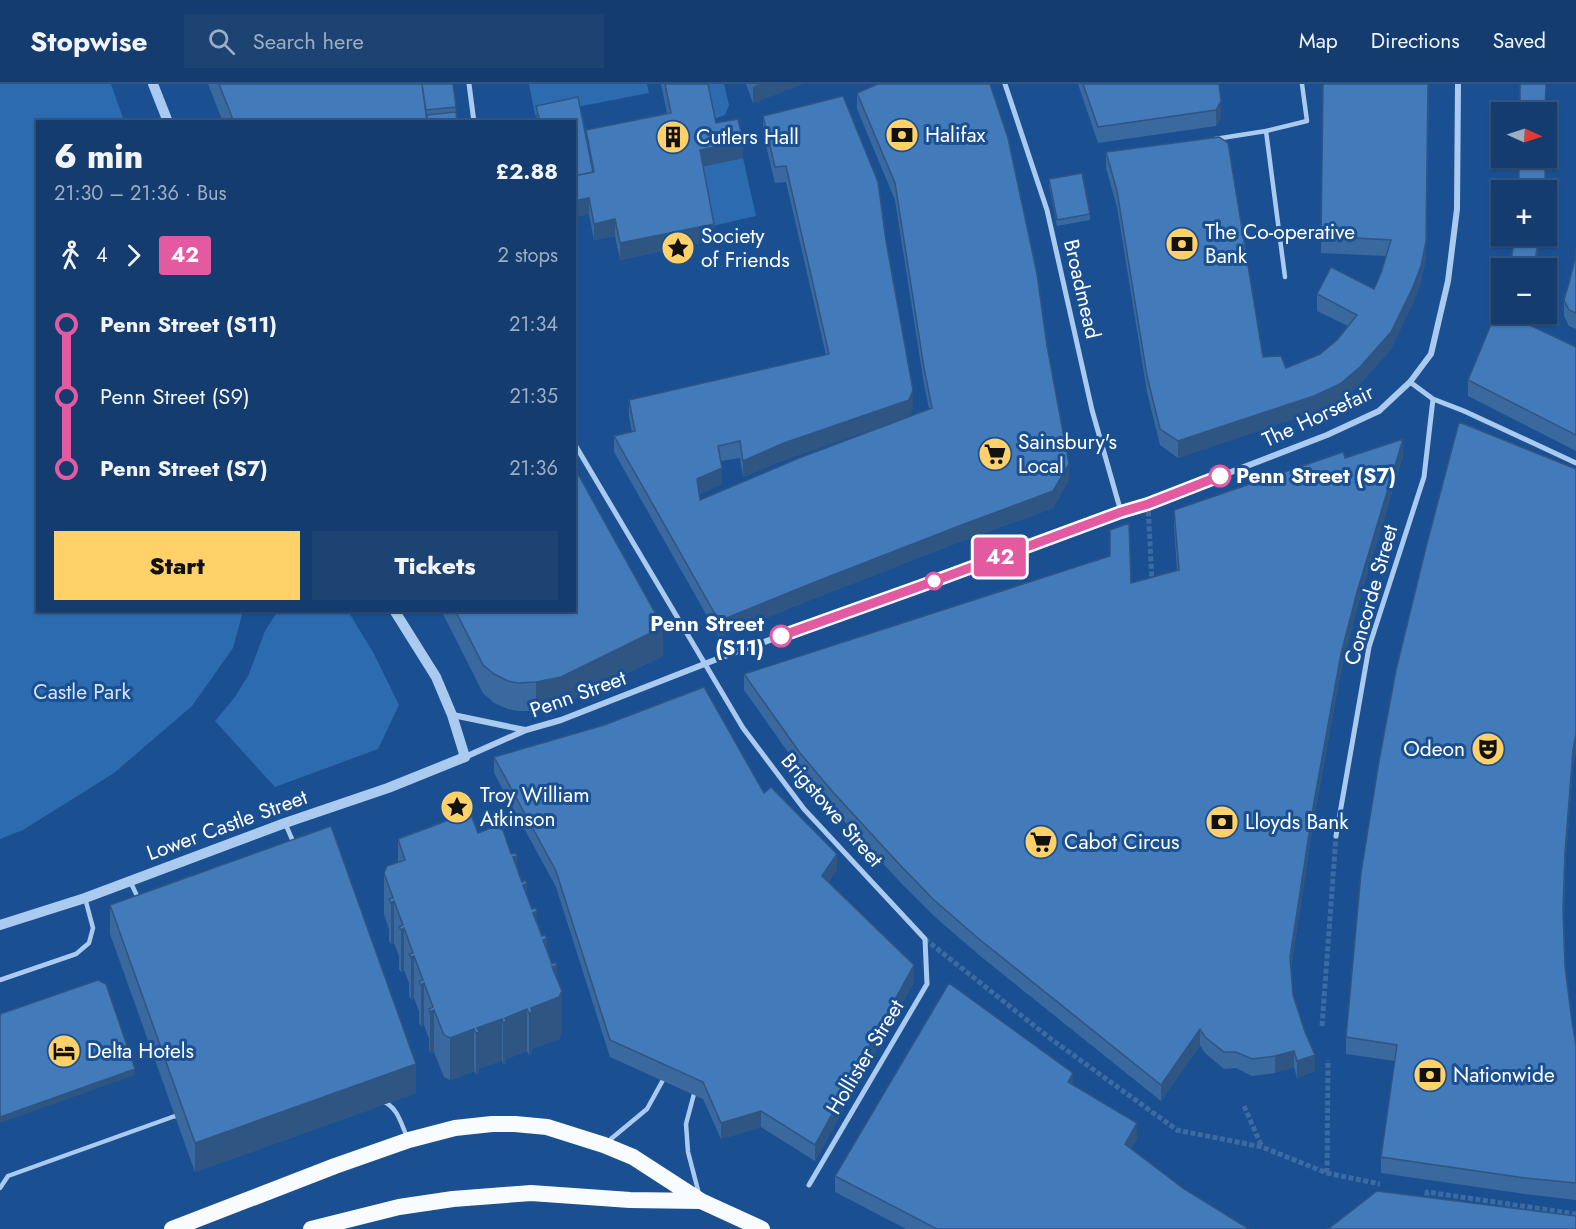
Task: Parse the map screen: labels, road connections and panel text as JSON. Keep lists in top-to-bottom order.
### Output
{
  "streets": {
    "street": [
      "Broadmead",
      "The Horsefair",
      "Concorde Street",
      "Penn Street",
      "Brigstowe Street",
      "Lower Castle Street",
      "Hollister Street"
    ]
  },
  "crossings": [
    ["The Horsefair", "Penn Street"],
    ["Penn Street", "Brigstowe Street"],
    ["Penn Street", "Lower Castle Street"],
    ["Brigstowe Street", "Hollister Street"]
  ],
  "parks": ["Castle Park"],
  "places": {
    "bank": [
      "Halifax",
      "The Co-operative Bank",
      "Lloyds Bank",
      "Nationwide"
    ],
    "building": ["Cutlers Hall"],
    "place": ["Society of Friends", "Troy William Atkinson"],
    "supermarket": ["Sainsbury's Local", "Cabot Circus"],
    "other": ["Penn Street (S7)", "Penn Street (S11)"],
    "theatre": ["Odeon"],
    "hotel": ["Delta Hotels"]
  },
  "lines": ["bus line 42"],
  "north": "right",
  "page": {
    "header": "Stopwise",
    "search": "Search here",
    "nav": ["Map", "Directions", "Saved"],
    "on_map": "42",
    "map_buttons": ["+", "−"],
    "heading": ["6 min", "21:30 – 21:36 · Bus", "£2.88"],
    "legs": ["4", "42", "2 stops"],
    "list": [
      {
        "name": "Penn Street (S11)",
        "value": "21:34"
      },
      {
        "name": "Penn Street (S9)",
        "value": "21:35"
      },
      {
        "name": "Penn Street (S7)",
        "value": "21:36"
      }
    ],
    "buttons": ["Start", "Tickets"]
  }
}
